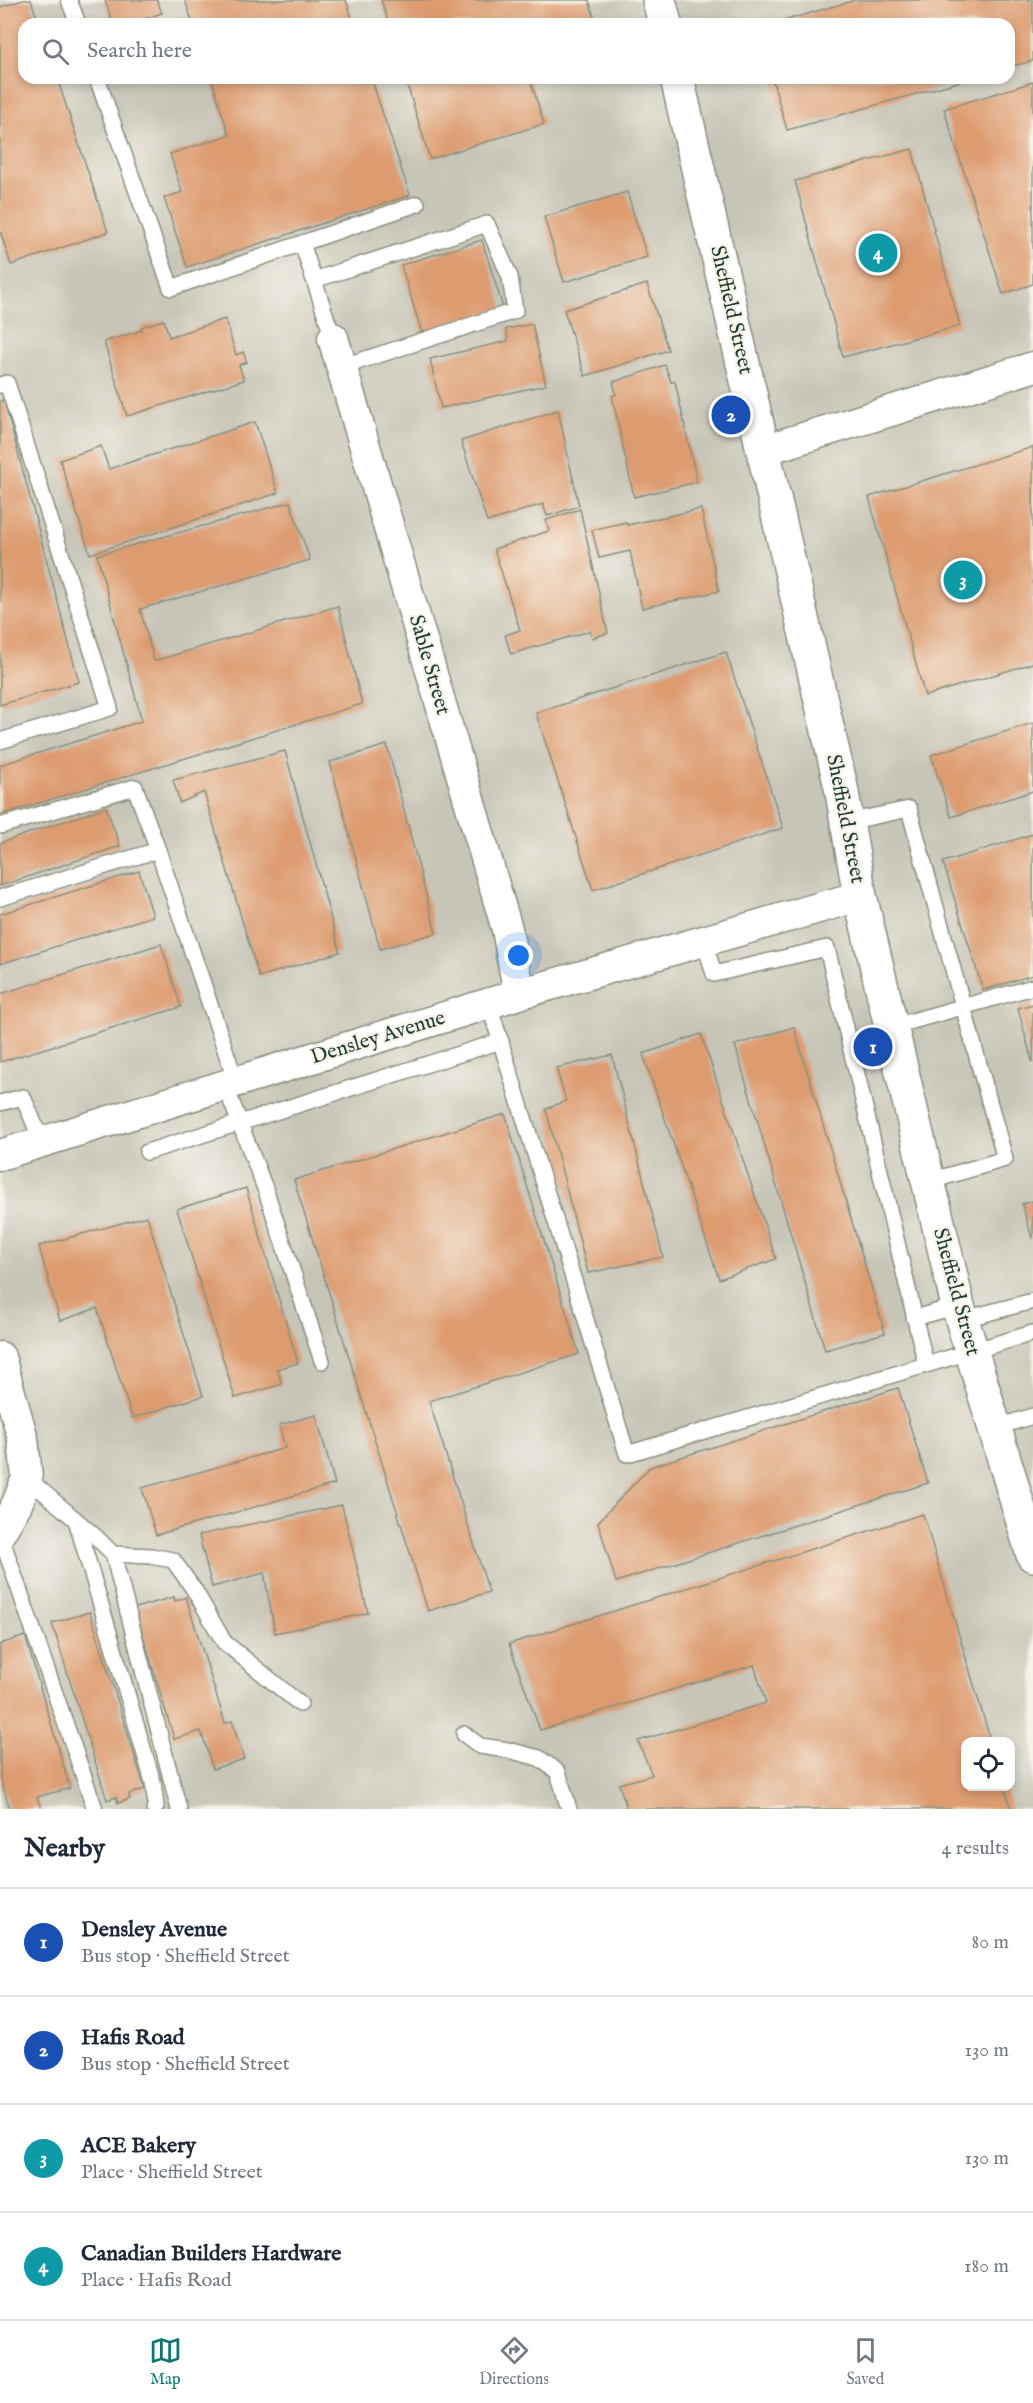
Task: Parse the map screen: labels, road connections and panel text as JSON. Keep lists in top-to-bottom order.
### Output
{
  "streets": {
    "street": ["Sheffield Street", "Sable Street", "Densley Avenue"]
  },
  "crossings": [
    ["Sheffield Street", "Densley Avenue"],
    ["Sable Street", "Densley Avenue"]
  ],
  "page": {
    "search": "Search here",
    "pins": [
      "4",
      "2",
      "3",
      "1"
    ],
    "heading": ["Nearby", "4 results"],
    "list": [
      {
        "mark": "1",
        "name": "Densley Avenue",
        "note": "Bus stop · Sheffield Street",
        "value": "80 m"
      },
      {
        "mark": "2",
        "name": "Hafis Road",
        "note": "Bus stop · Sheffield Street",
        "value": "130 m"
      },
      {
        "mark": "3",
        "name": "ACE Bakery",
        "note": "Place · Sheffield Street",
        "value": "130 m"
      },
      {
        "mark": "4",
        "name": "Canadian Builders Hardware",
        "note": "Place · Hafis Road",
        "value": "180 m"
      }
    ],
    "nav": ["Map", "Directions", "Saved"]
  }
}
